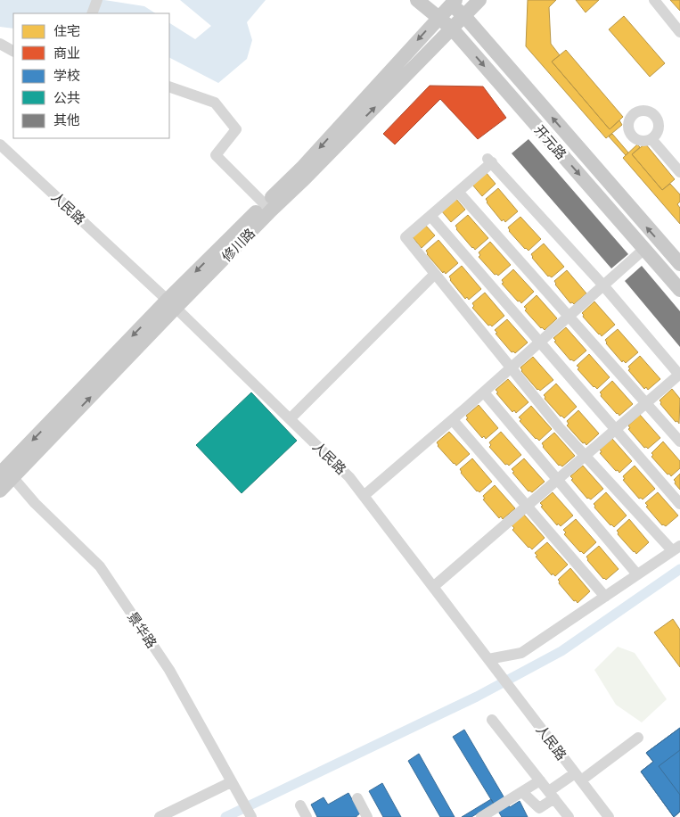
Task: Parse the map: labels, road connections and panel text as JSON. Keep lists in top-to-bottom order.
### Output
{
  "streets": {
    "main road": ["开元路", "修川路"],
    "street": ["人民路", "景华路"]
  },
  "crossings": [
    ["开元路", "修川路"],
    ["人民路", "修川路"],
    ["修川路", "景华路"]
  ],
  "legend": [
    "住宅",
    "商业",
    "学校",
    "公共",
    "其他"
  ]
}
